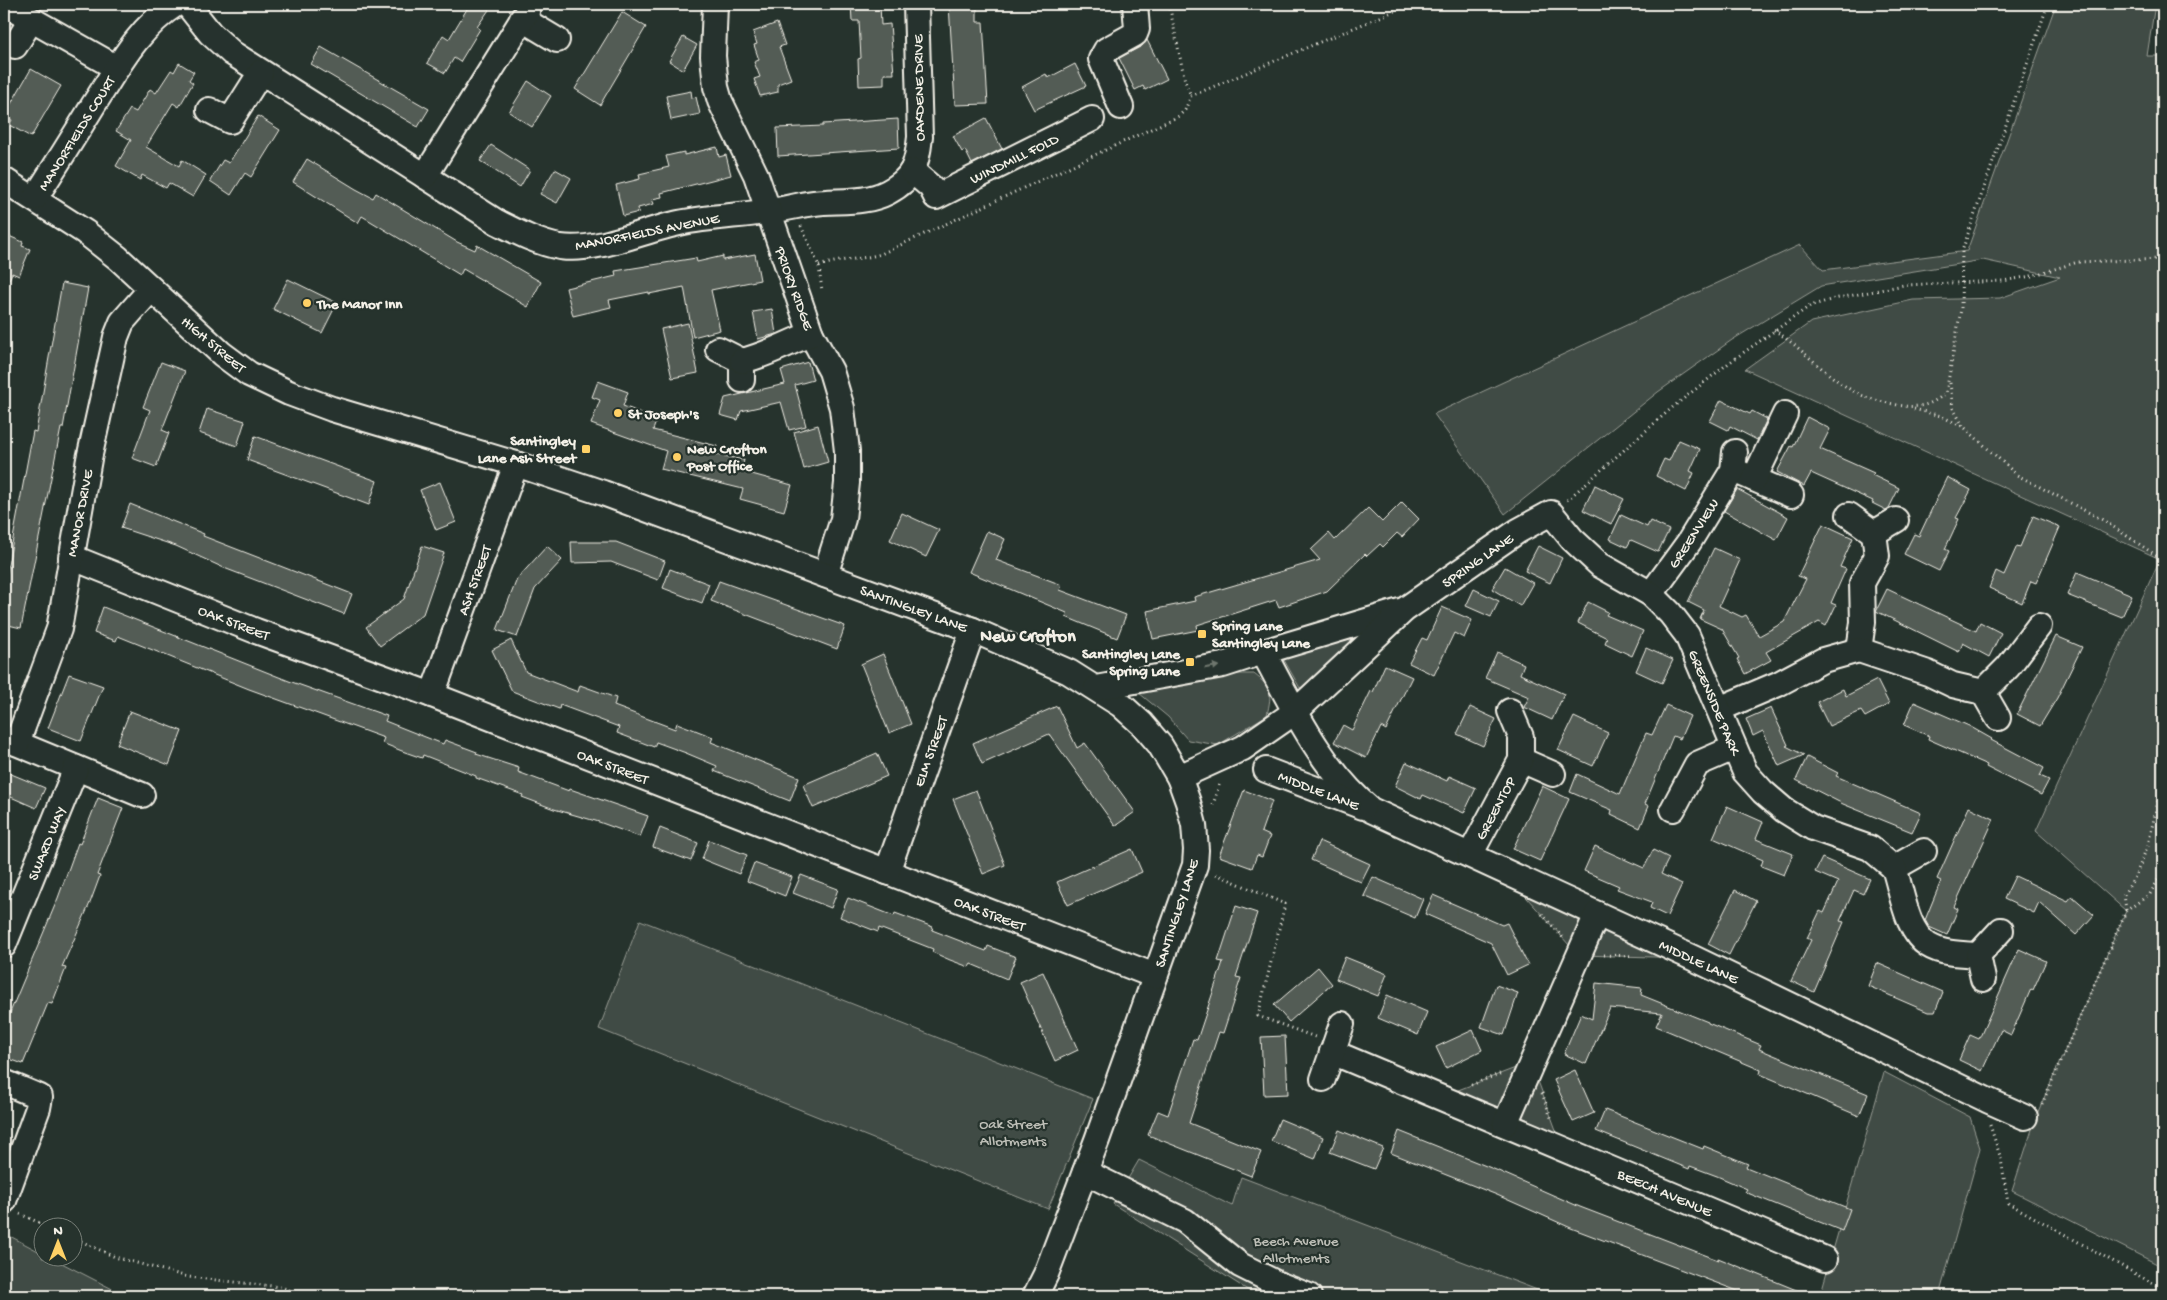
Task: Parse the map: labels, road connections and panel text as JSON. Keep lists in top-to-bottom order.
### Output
{
  "streets": {
    "street": [
      "OAKDENE DRIVE",
      "MANORFIELDS COURT",
      "WINDMILL FOLD",
      "MANORFIELDS AVENUE",
      "PRIORY RIDGE",
      "HIGH STREET",
      "MANOR DRIVE",
      "GREENVIEW",
      "SPRING LANE",
      "ASH STREET",
      "SANTINGLEY LANE",
      "OAK STREET",
      "GREENSIDE PARK",
      "ELM STREET",
      "MIDDLE LANE",
      "GREENTOP",
      "SWARD WAY",
      "BEECH AVENUE"
    ]
  },
  "crossings": [
    ["OAKDENE DRIVE", "WINDMILL FOLD"],
    ["MANORFIELDS COURT", "HIGH STREET"],
    ["MANORFIELDS AVENUE", "PRIORY RIDGE"],
    ["PRIORY RIDGE", "SANTINGLEY LANE"],
    ["HIGH STREET", "MANOR DRIVE"],
    ["HIGH STREET", "ASH STREET"],
    ["HIGH STREET", "SANTINGLEY LANE"],
    ["MANOR DRIVE", "OAK STREET"],
    ["GREENVIEW", "GREENSIDE PARK"],
    ["SPRING LANE", "SANTINGLEY LANE"],
    ["SPRING LANE", "GREENSIDE PARK"],
    ["SPRING LANE", "MIDDLE LANE"],
    ["ASH STREET", "SANTINGLEY LANE"],
    ["ASH STREET", "OAK STREET"],
    ["SANTINGLEY LANE", "OAK STREET"],
    ["SANTINGLEY LANE", "ELM STREET"],
    ["OAK STREET", "ELM STREET"],
    ["MIDDLE LANE", "GREENTOP"]
  ],
  "districts": ["New Crofton"],
  "parks": ["Oak Street Allotments", "Beech Avenue Allotments"],
  "places": {
    "other": ["The Manor Inn", "St Joseph's", "New Crofton Post Office"],
    "transit": ["Santingley Lane Ash Street", "Spring Lane Santingley Lane", "Santingley Lane Spring Lane"]
  },
  "north": "top"
}
